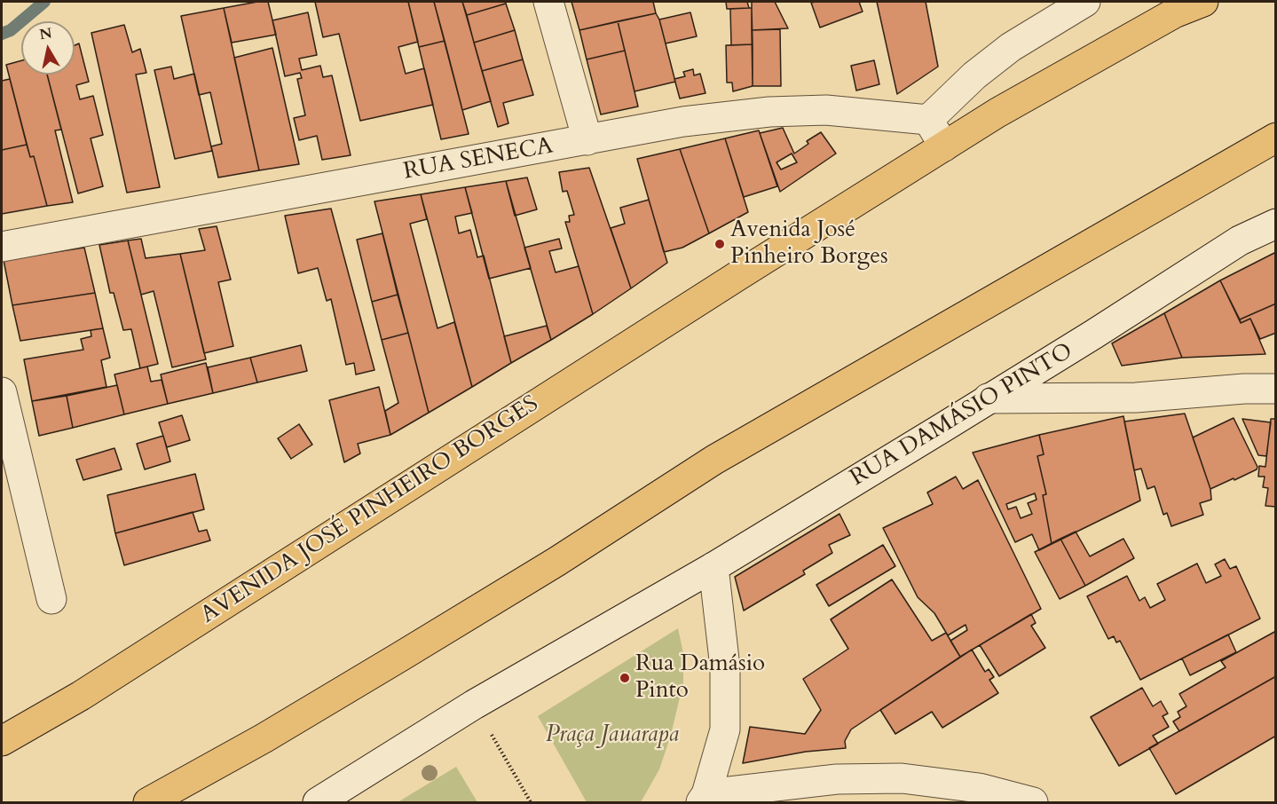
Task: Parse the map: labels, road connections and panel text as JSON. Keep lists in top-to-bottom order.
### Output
{
  "streets": {
    "main road": ["AVENIDA JOSÉ PINHEIRO BORGES"],
    "street": ["RUA SENECA", "RUA DAMÁSIO PINTO"]
  },
  "parks": ["Praça Jauarapa"],
  "places": ["Avenida José Pinheiro Borges", "Rua Damásio Pinto"],
  "north": "top"
}
